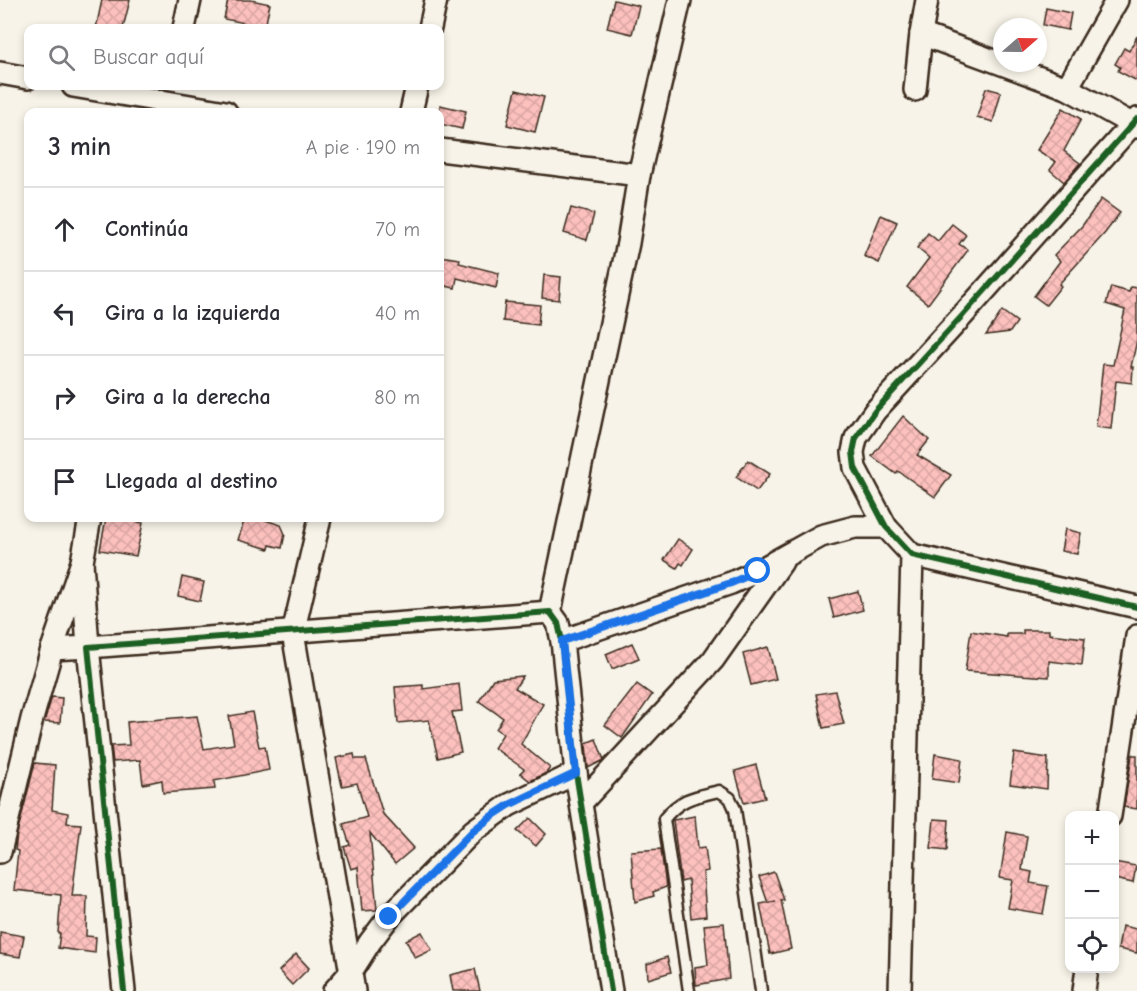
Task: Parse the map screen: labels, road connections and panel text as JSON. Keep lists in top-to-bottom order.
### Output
{
  "north": "right",
  "page": {
    "search": "Buscar aquí",
    "heading": ["3 min", "A pie · 190 m"],
    "list": [
      ["Continúa", "70 m"],
      ["Gira a la izquierda", "40 m"],
      ["Gira a la derecha", "80 m"],
      "Llegada al destino"
    ],
    "map_buttons": ["+", "−"]
  }
}
